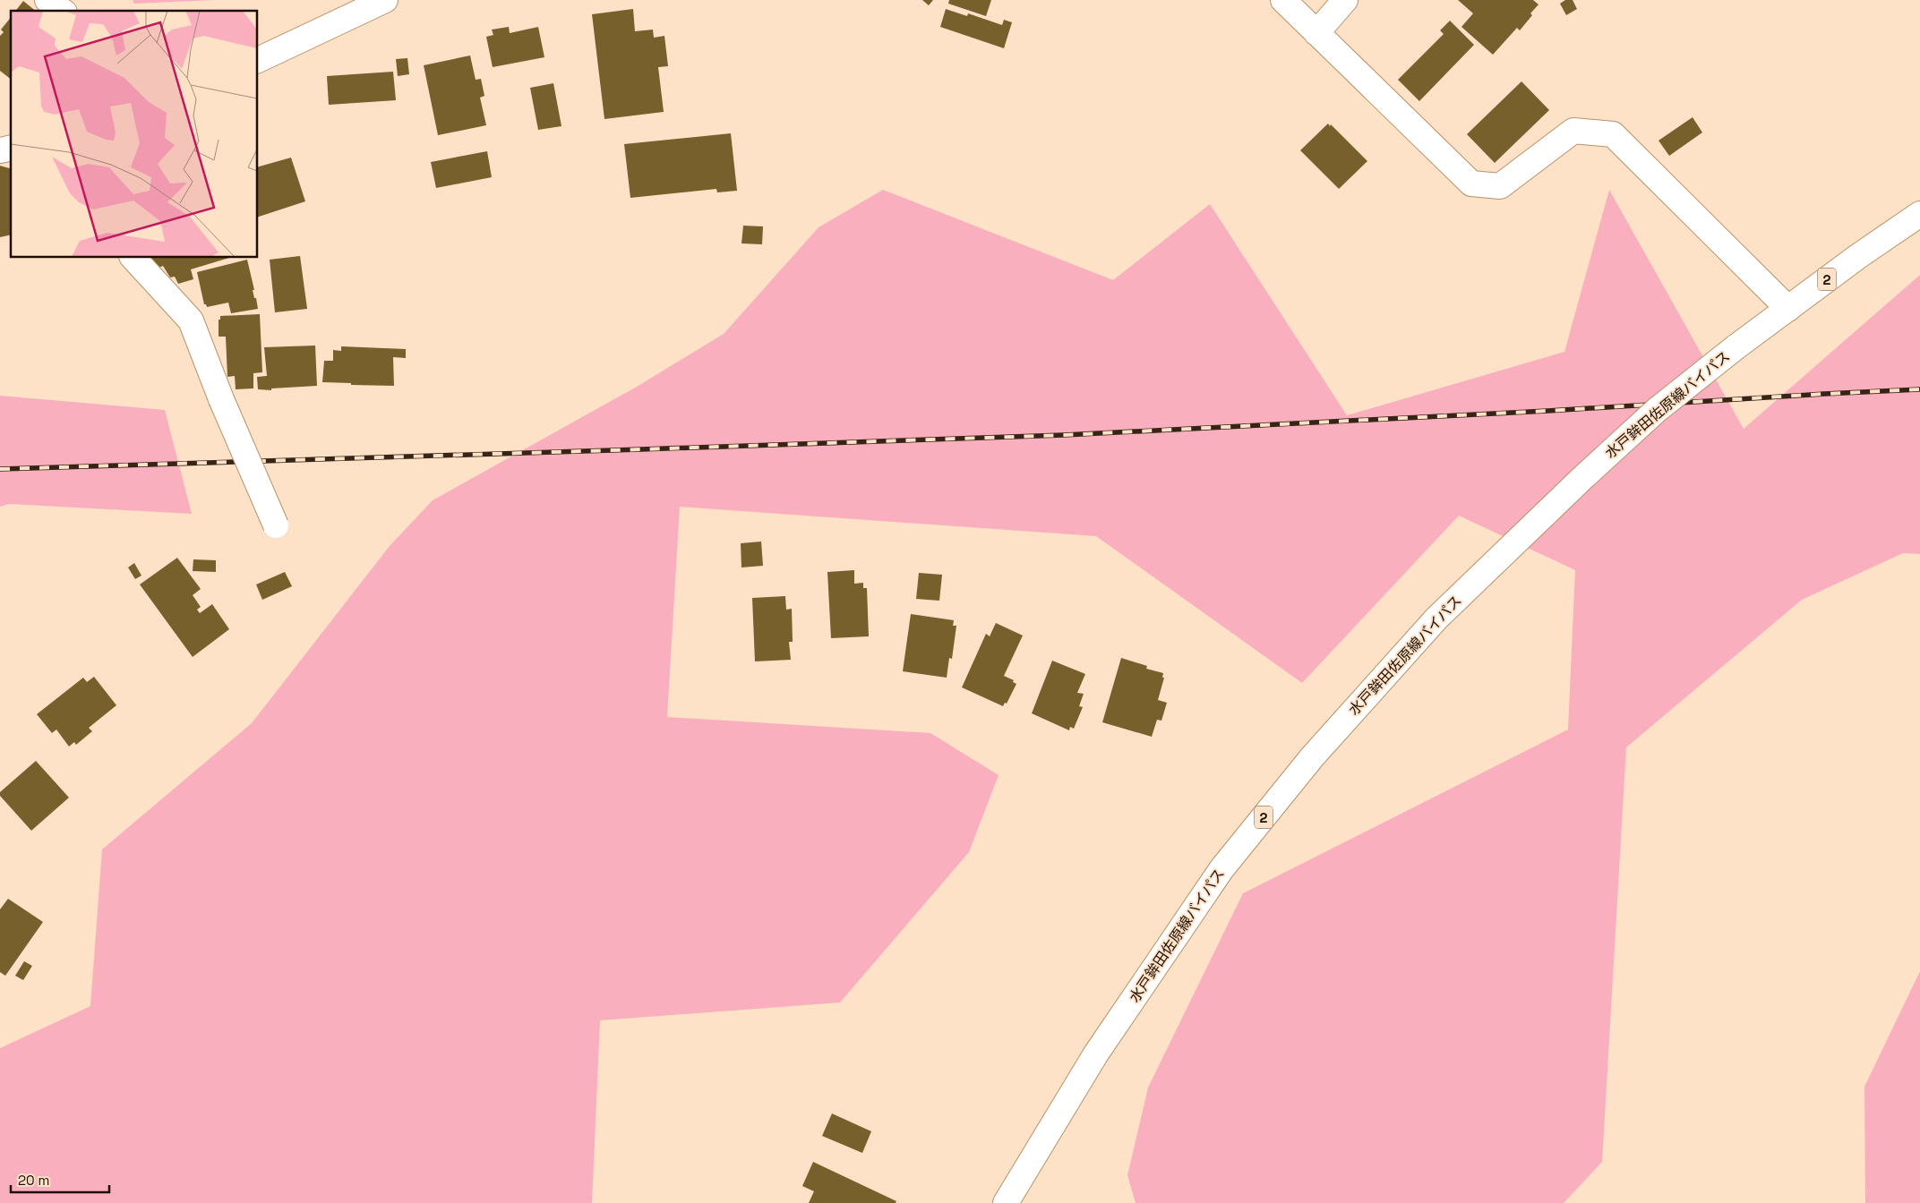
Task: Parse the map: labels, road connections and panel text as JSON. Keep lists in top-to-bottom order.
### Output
{
  "streets": {
    "main road": ["2", "水戸鉾田佐原線バイパス"]
  },
  "scale_bar": "20 m"
}
